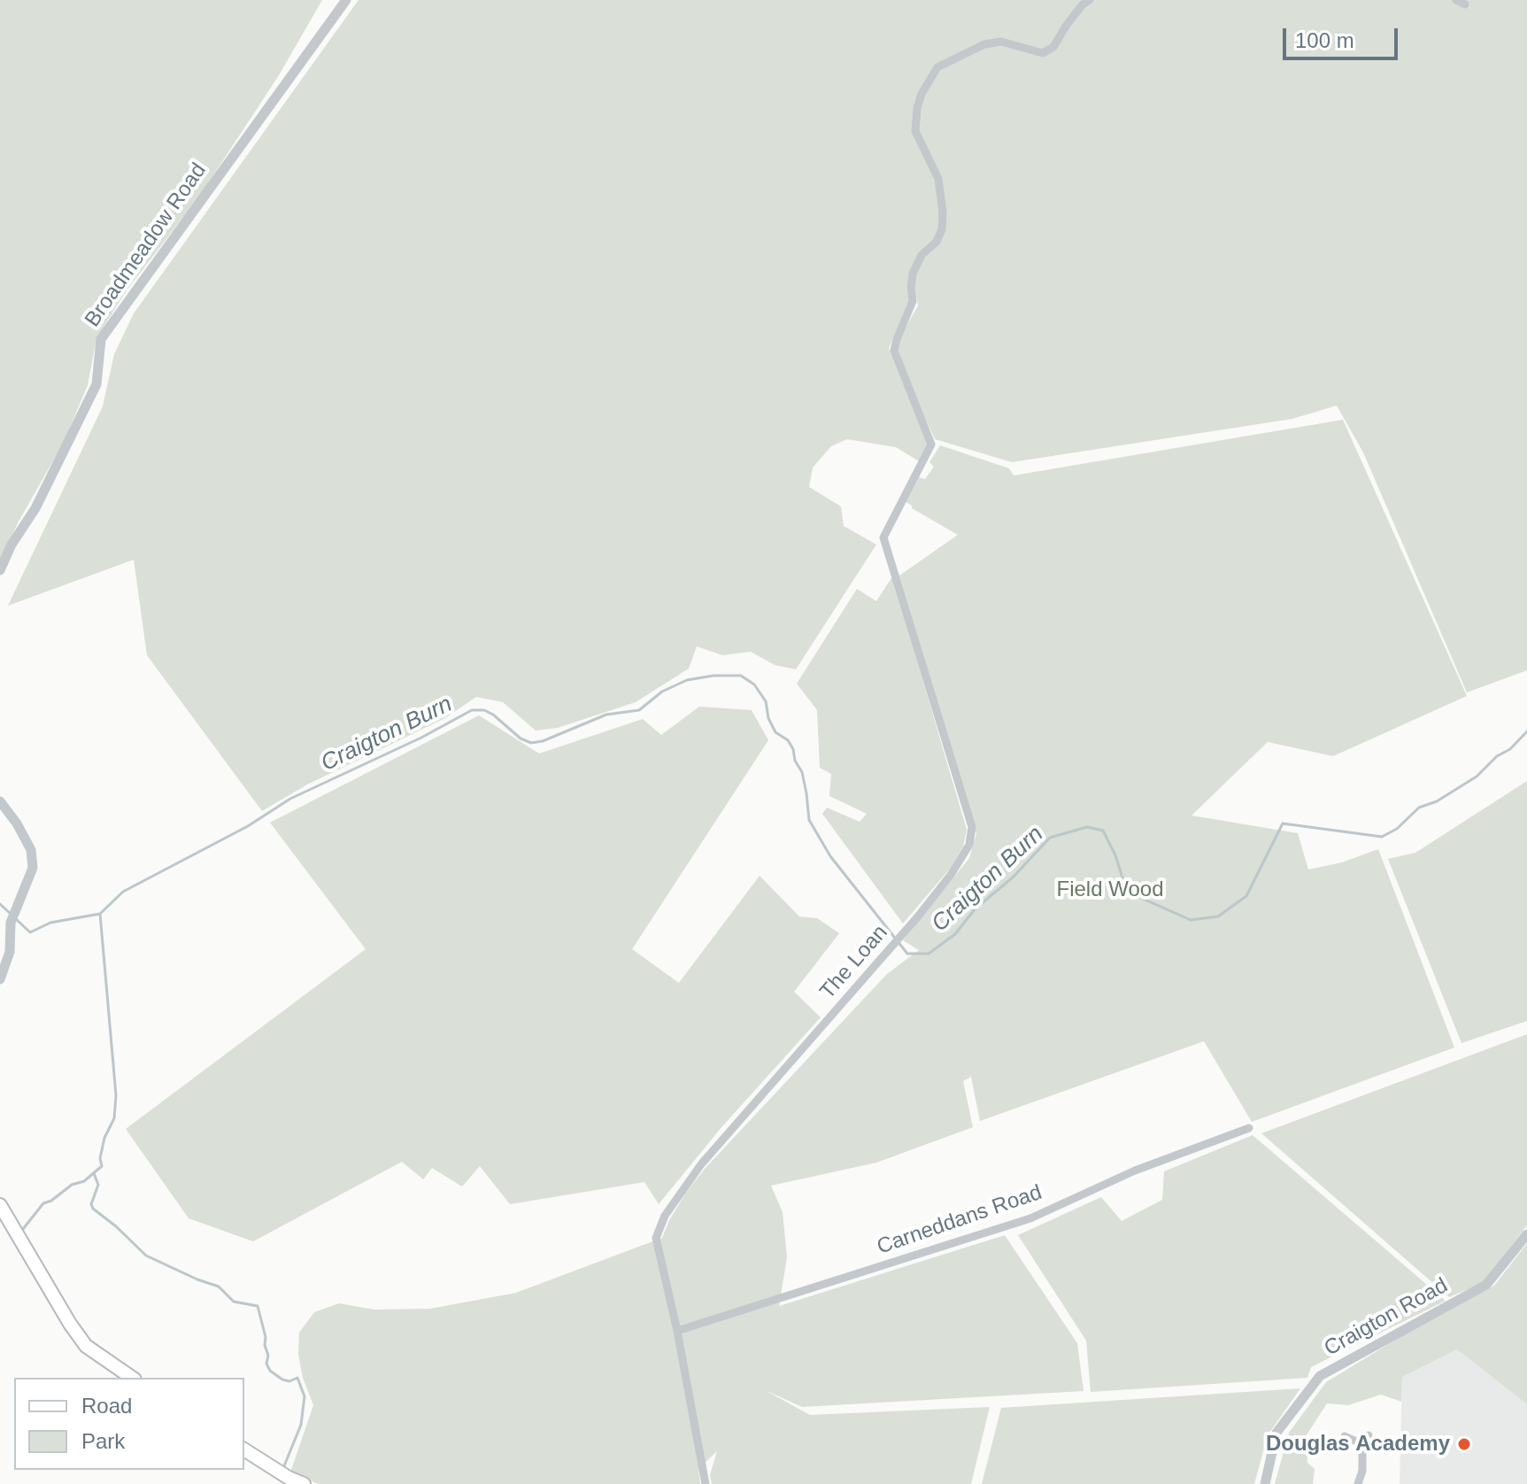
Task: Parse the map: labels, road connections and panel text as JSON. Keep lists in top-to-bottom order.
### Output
{
  "streets": {
    "street": [
      "Broadmeadow Road",
      "The Loan",
      "Carneddans Road",
      "Craigton Road"
    ]
  },
  "crossings": [
    ["The Loan", "Carneddans Road"]
  ],
  "water": ["Craigton Burn"],
  "parks": ["Field Wood"],
  "places": ["Douglas Academy"],
  "legend": ["Road", "Park"],
  "scale_bar": "100 m"
}
